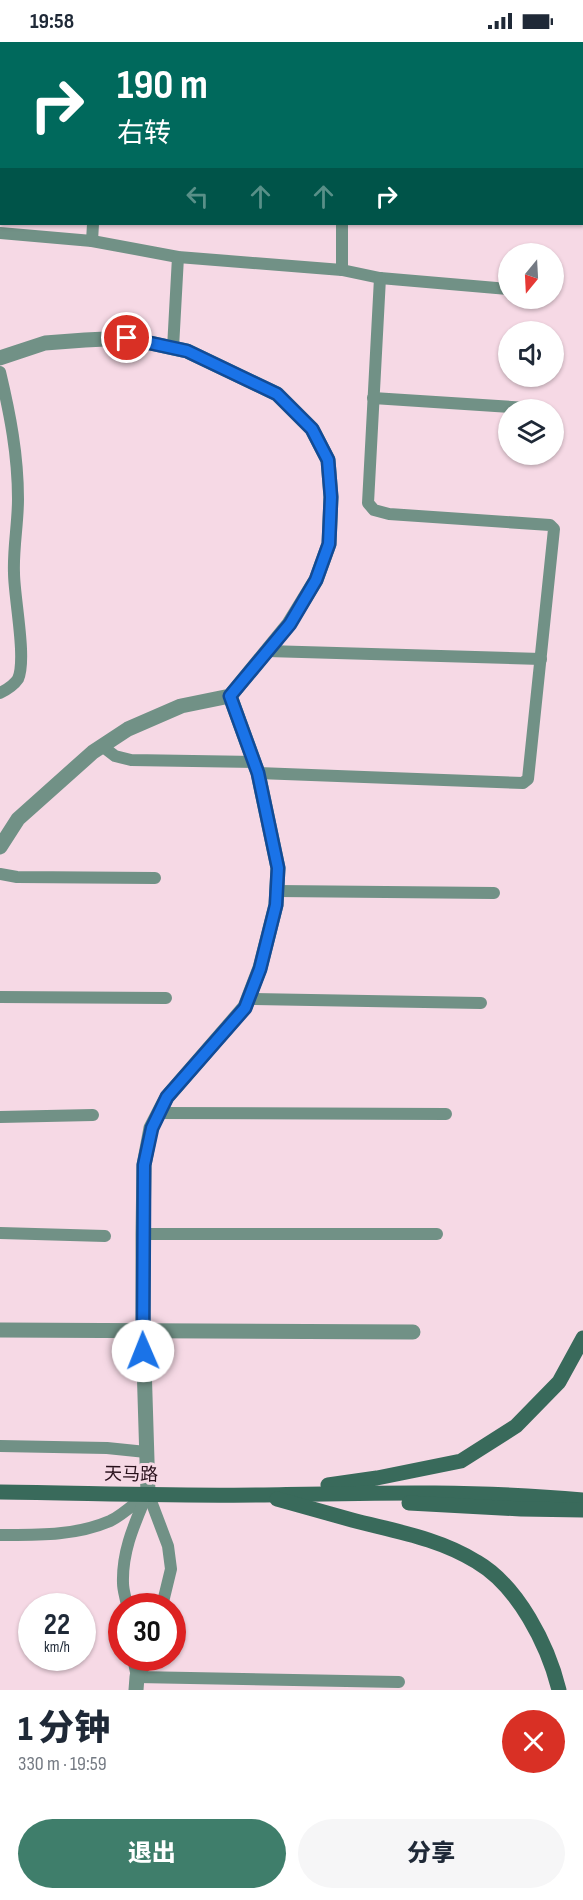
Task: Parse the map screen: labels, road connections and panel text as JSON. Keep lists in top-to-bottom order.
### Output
{
  "streets": {
    "main road": ["天马路"]
  },
  "north": "bottom",
  "page": {
    "status": "19:58",
    "turn": ["190 m", "右转"],
    "speed": "22 km/h",
    "limit": "30",
    "heading": ["1 分钟", "330 m · 19:59"],
    "buttons": ["退出", "分享"]
  }
}
